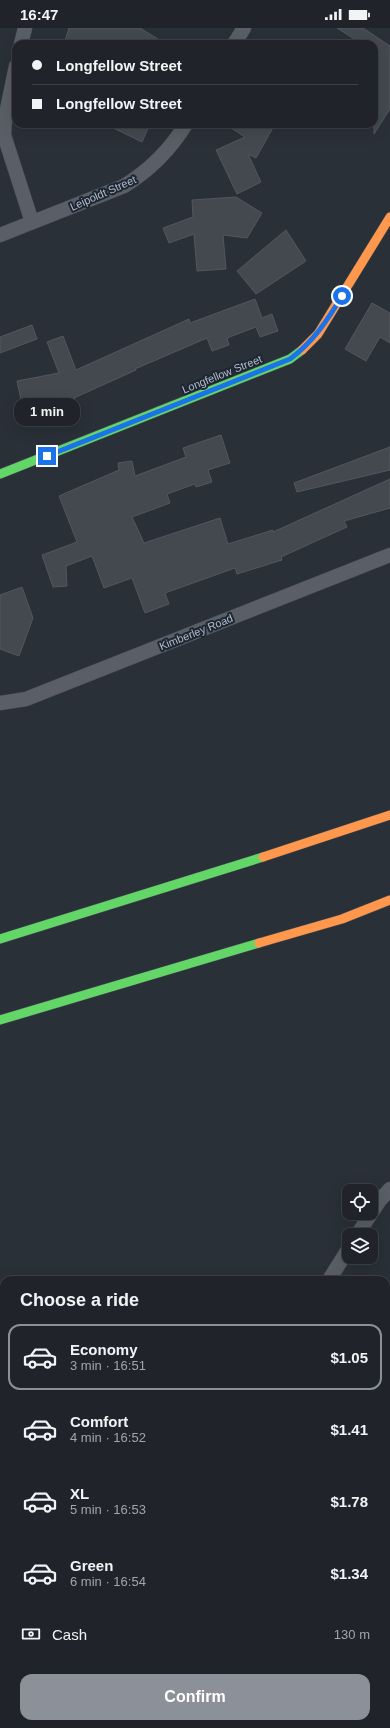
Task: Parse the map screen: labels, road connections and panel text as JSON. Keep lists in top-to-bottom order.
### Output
{
  "streets": {
    "main road": ["Longfellow Street"],
    "street": ["Leipoldt Street", "Kimberley Road"]
  },
  "page": {
    "status": "16:47",
    "banner": ["Longfellow Street", "Longfellow Street"],
    "bubble": "1 min",
    "heading": "Choose a ride",
    "list": [
      {
        "name": "Economy",
        "note": "3 min · 16:51",
        "value": "$1.05"
      },
      {
        "name": "Comfort",
        "note": "4 min · 16:52",
        "value": "$1.41"
      },
      {
        "name": "XL",
        "note": "5 min · 16:53",
        "value": "$1.78"
      },
      {
        "name": "Green",
        "note": "6 min · 16:54",
        "value": "$1.34"
      }
    ],
    "pay": ["Cash", "130 m"],
    "buttons": "Confirm"
  }
}
